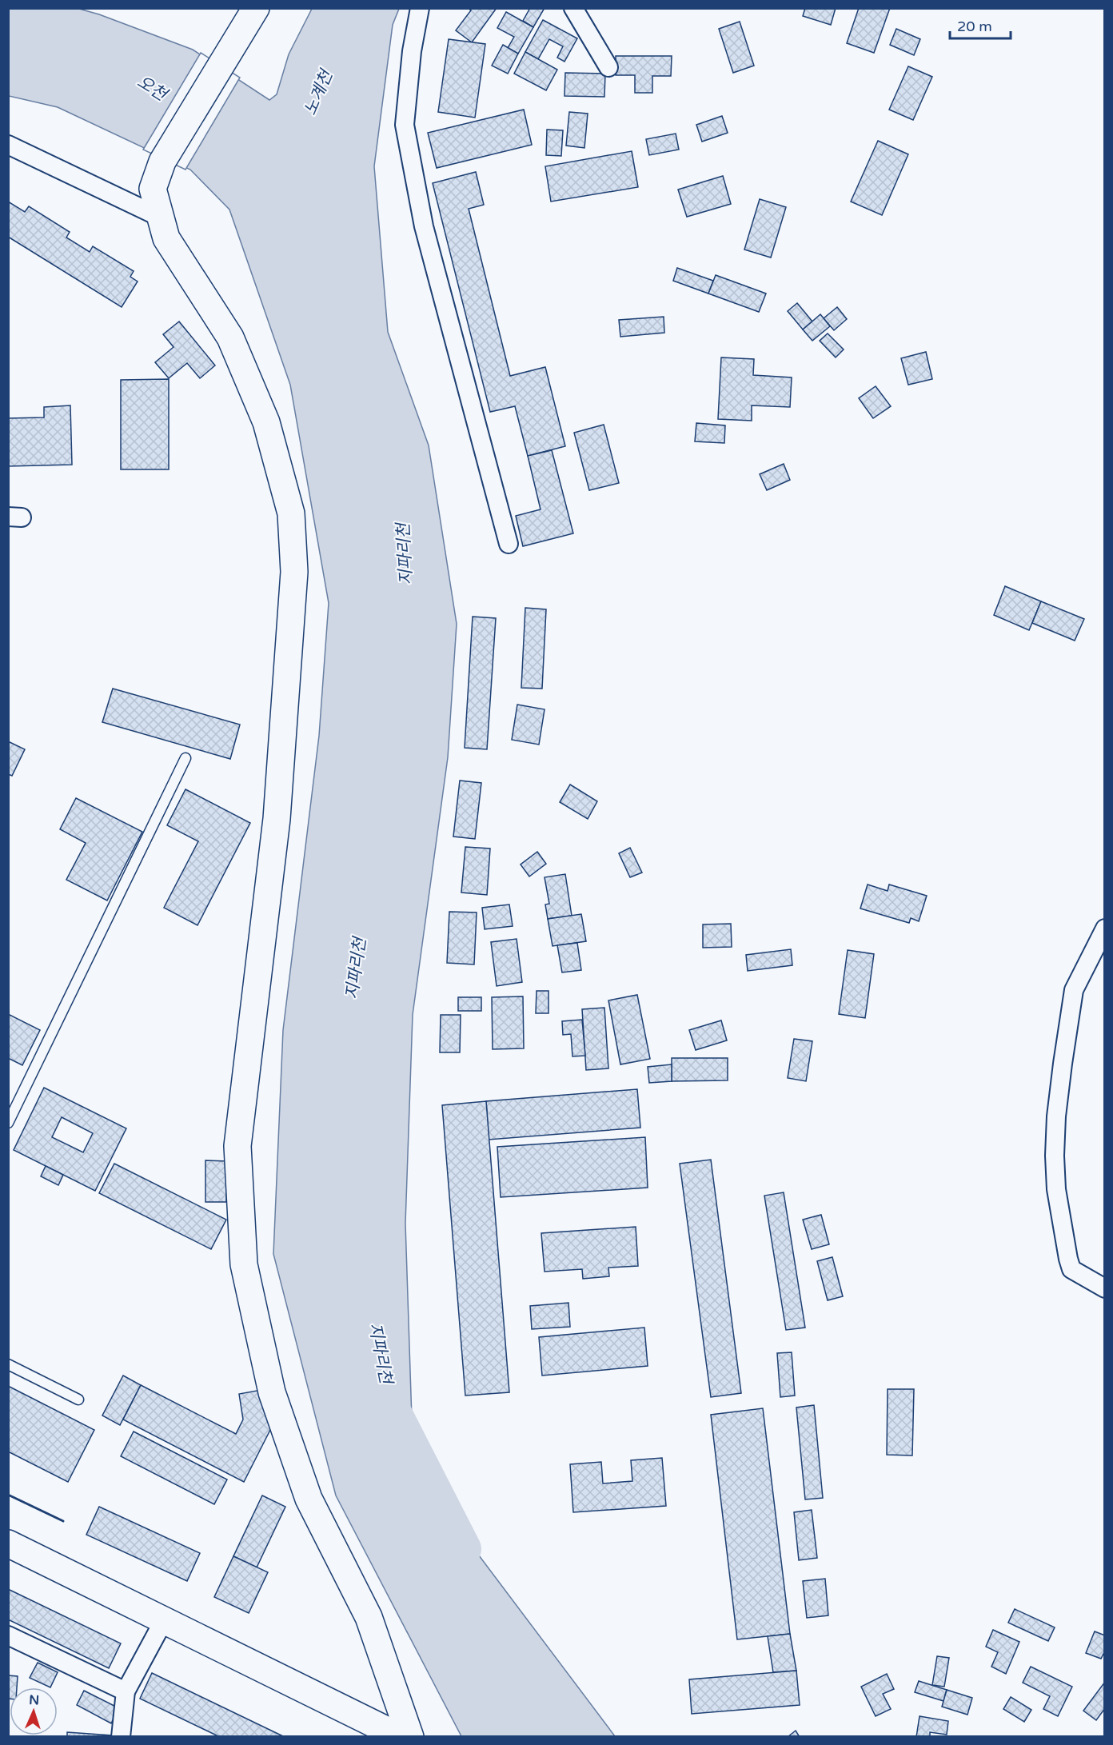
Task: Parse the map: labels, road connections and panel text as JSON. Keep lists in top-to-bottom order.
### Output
{
  "water": ["오천", "노계천", "지파리천"],
  "scale_bar": "20 m",
  "north": "top"
}
